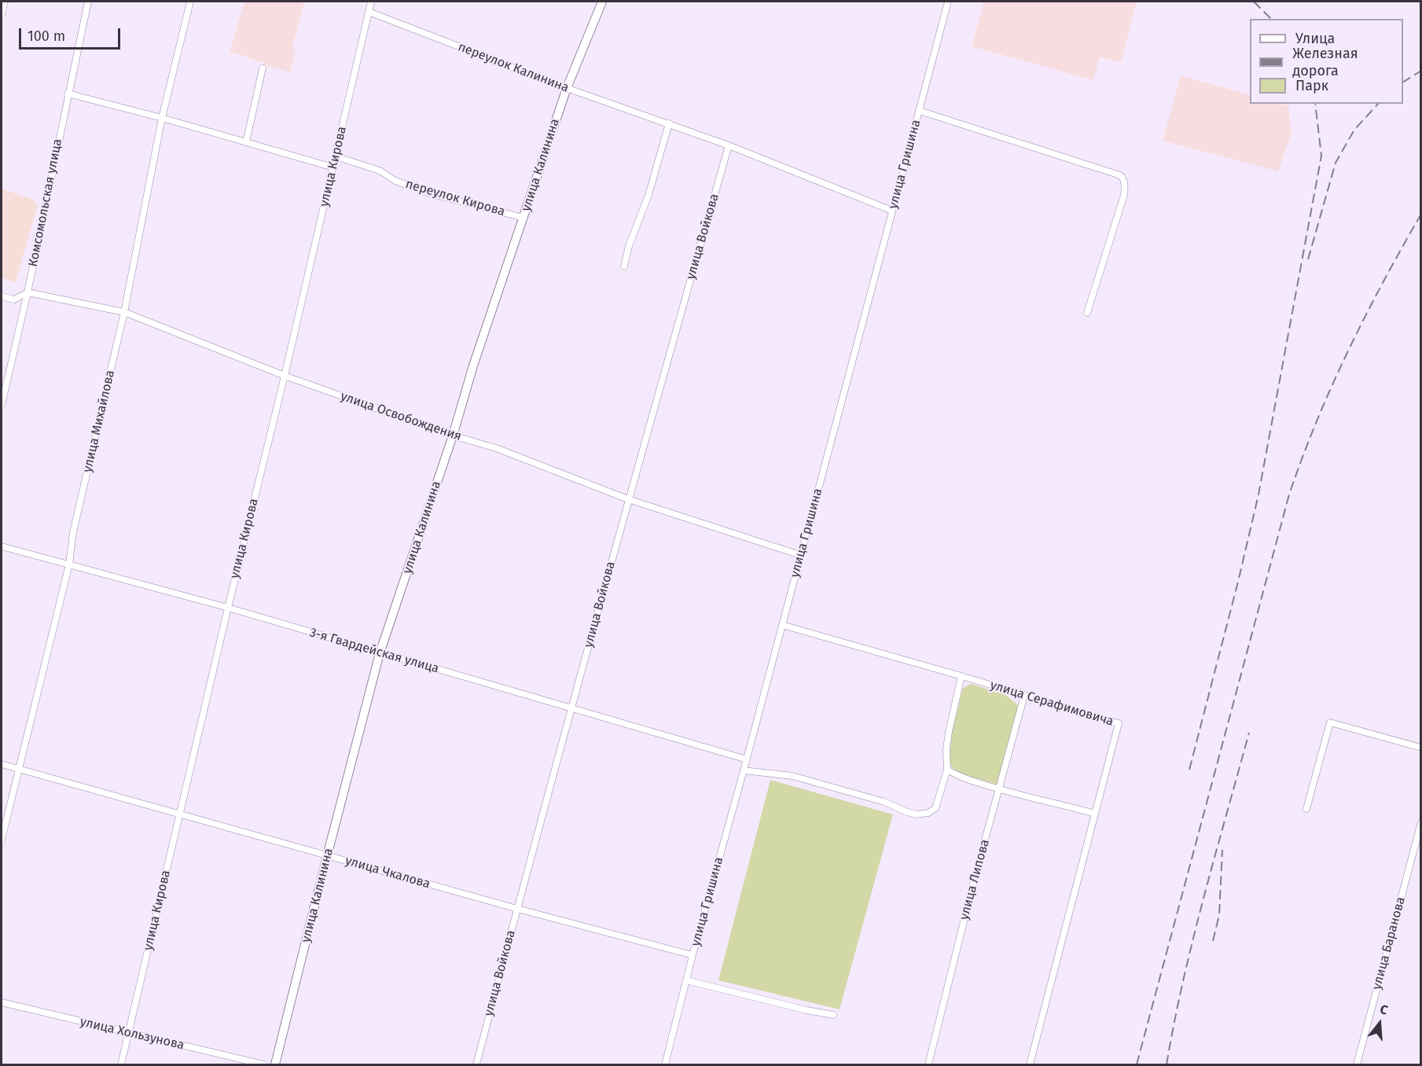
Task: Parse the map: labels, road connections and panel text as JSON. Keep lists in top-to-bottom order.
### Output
{
  "streets": {
    "street": [
      "переулок Калинина",
      "улица Гришина",
      "улица Калинина",
      "улица Кирова",
      "переулок Кирова",
      "Комсомольская улица",
      "улица Войкова",
      "улица Освобождения",
      "улица Михайлова",
      "3-я Гвардейская улица",
      "улица Серафимовича",
      "улица Чкалова",
      "улица Липова",
      "улица Баранова",
      "улица Хользунова"
    ]
  },
  "crossings": [
    ["переулок Калинина", "улица Гришина"],
    ["переулок Калинина", "улица Калинина"],
    ["переулок Калинина", "улица Кирова"],
    ["переулок Калинина", "улица Войкова"],
    ["улица Гришина", "улица Освобождения"],
    ["улица Гришина", "3-я Гвардейская улица"],
    ["улица Гришина", "улица Серафимовича"],
    ["улица Гришина", "улица Чкалова"],
    ["улица Калинина", "переулок Кирова"],
    ["улица Калинина", "улица Освобождения"],
    ["улица Калинина", "3-я Гвардейская улица"],
    ["улица Калинина", "улица Чкалова"],
    ["улица Кирова", "переулок Кирова"],
    ["улица Кирова", "улица Освобождения"],
    ["улица Кирова", "3-я Гвардейская улица"],
    ["улица Кирова", "улица Чкалова"],
    ["улица Кирова", "улица Хользунова"],
    ["Комсомольская улица", "улица Освобождения"],
    ["улица Войкова", "улица Освобождения"],
    ["улица Войкова", "3-я Гвардейская улица"],
    ["улица Войкова", "улица Чкалова"],
    ["улица Освобождения", "улица Михайлова"],
    ["улица Михайлова", "3-я Гвардейская улица"],
    ["улица Михайлова", "улица Чкалова"],
    ["улица Серафимовича", "улица Липова"]
  ],
  "legend": ["Улица", "Железная дорога", "Парк"],
  "scale_bar": "100 m",
  "north": "top"
}
